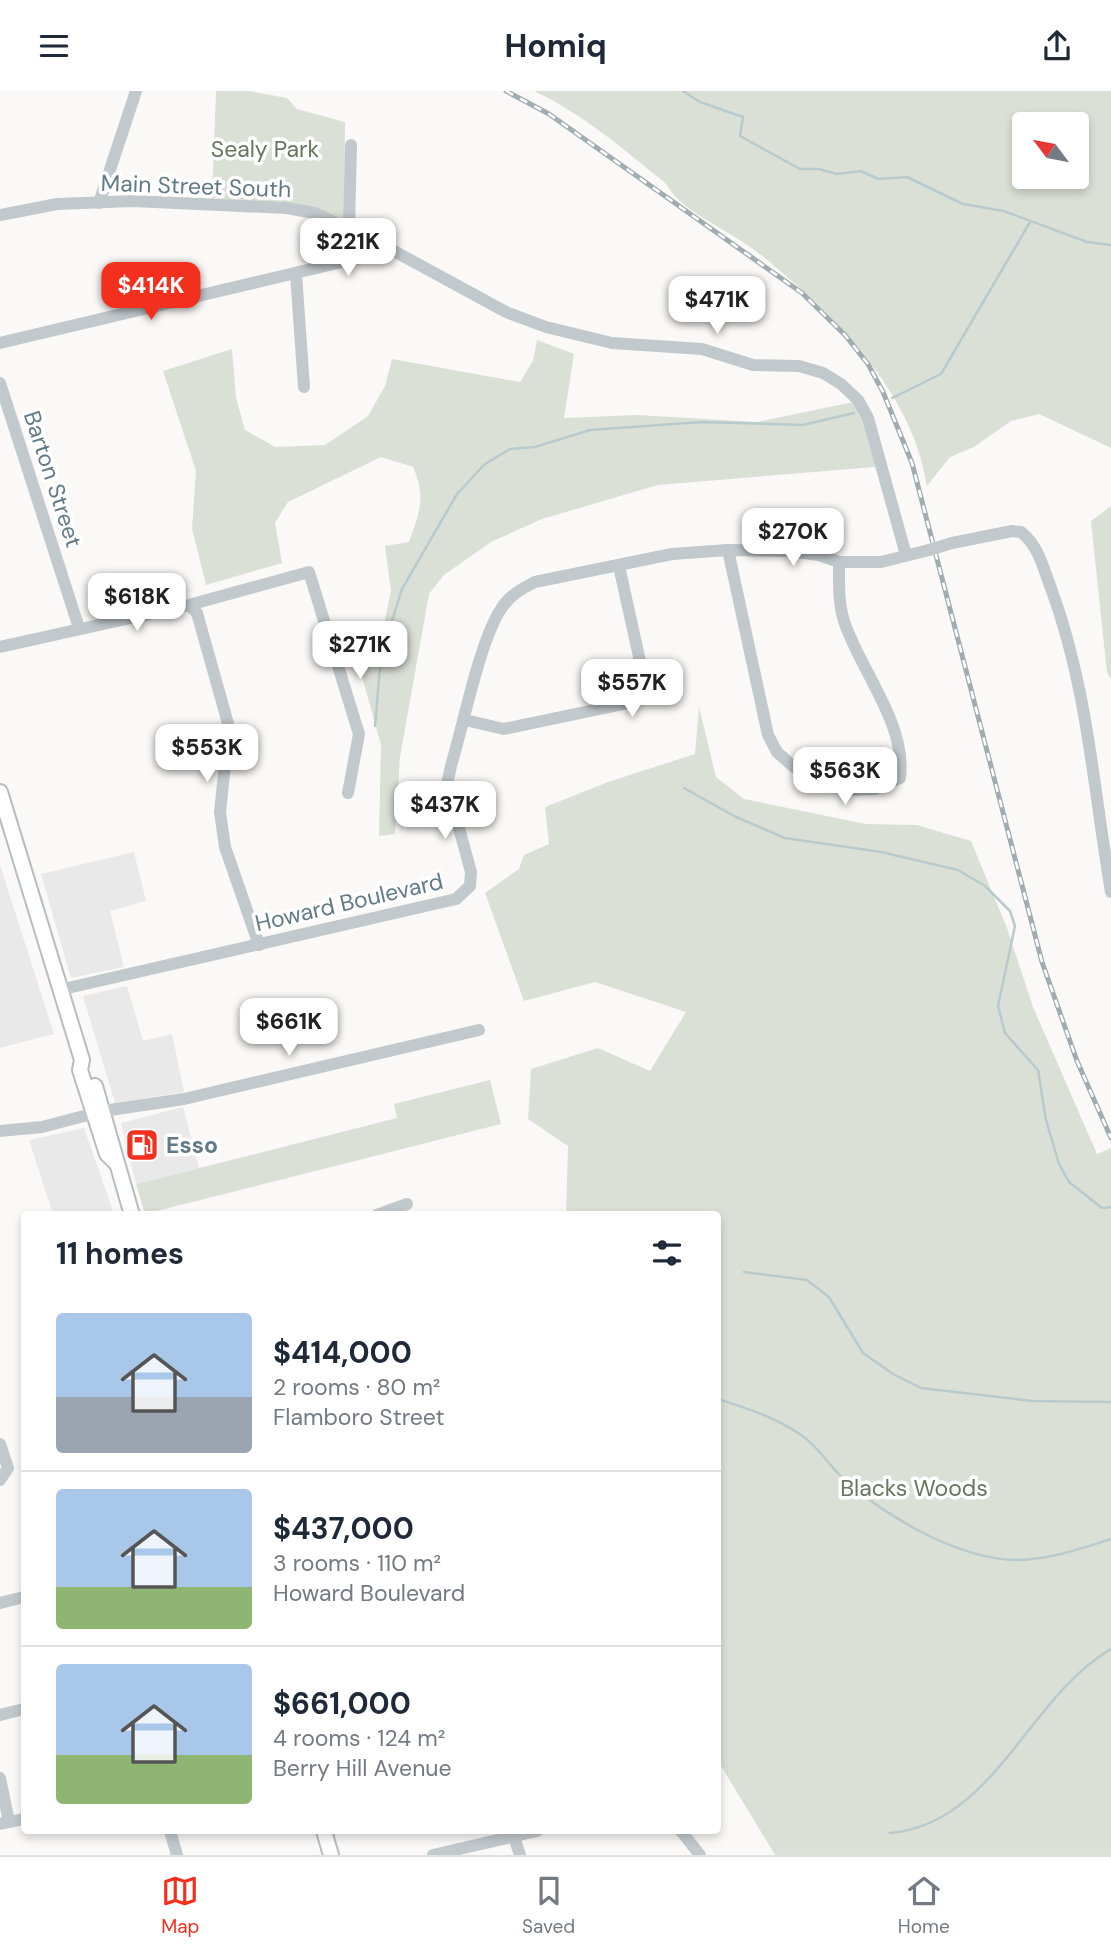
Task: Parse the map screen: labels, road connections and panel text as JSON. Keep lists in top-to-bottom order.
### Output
{
  "streets": {
    "street": ["Main Street South", "Barton Street", "Howard Boulevard"]
  },
  "crossings": [
    ["Main Street South", "Howard Boulevard"]
  ],
  "parks": ["Sealy Park", "Blacks Woods"],
  "places": {
    "fuel station": ["Esso"]
  },
  "north": "top left",
  "page": {
    "header": "Homiq",
    "price": [
      "$221K",
      "$414K",
      "$471K",
      "$270K",
      "$618K",
      "$271K",
      "$557K",
      "$553K",
      "$563K",
      "$437K",
      "$661K"
    ],
    "heading": "11 homes",
    "list": [
      {
        "name": "$414,000",
        "note": "2 rooms · 80 m² · Flamboro Street"
      },
      {
        "name": "$437,000",
        "note": "3 rooms · 110 m² · Howard Boulevard"
      },
      {
        "name": "$661,000",
        "note": "4 rooms · 124 m² · Berry Hill Avenue"
      }
    ],
    "tabs": ["Map", "Saved", "Home"]
  }
}
